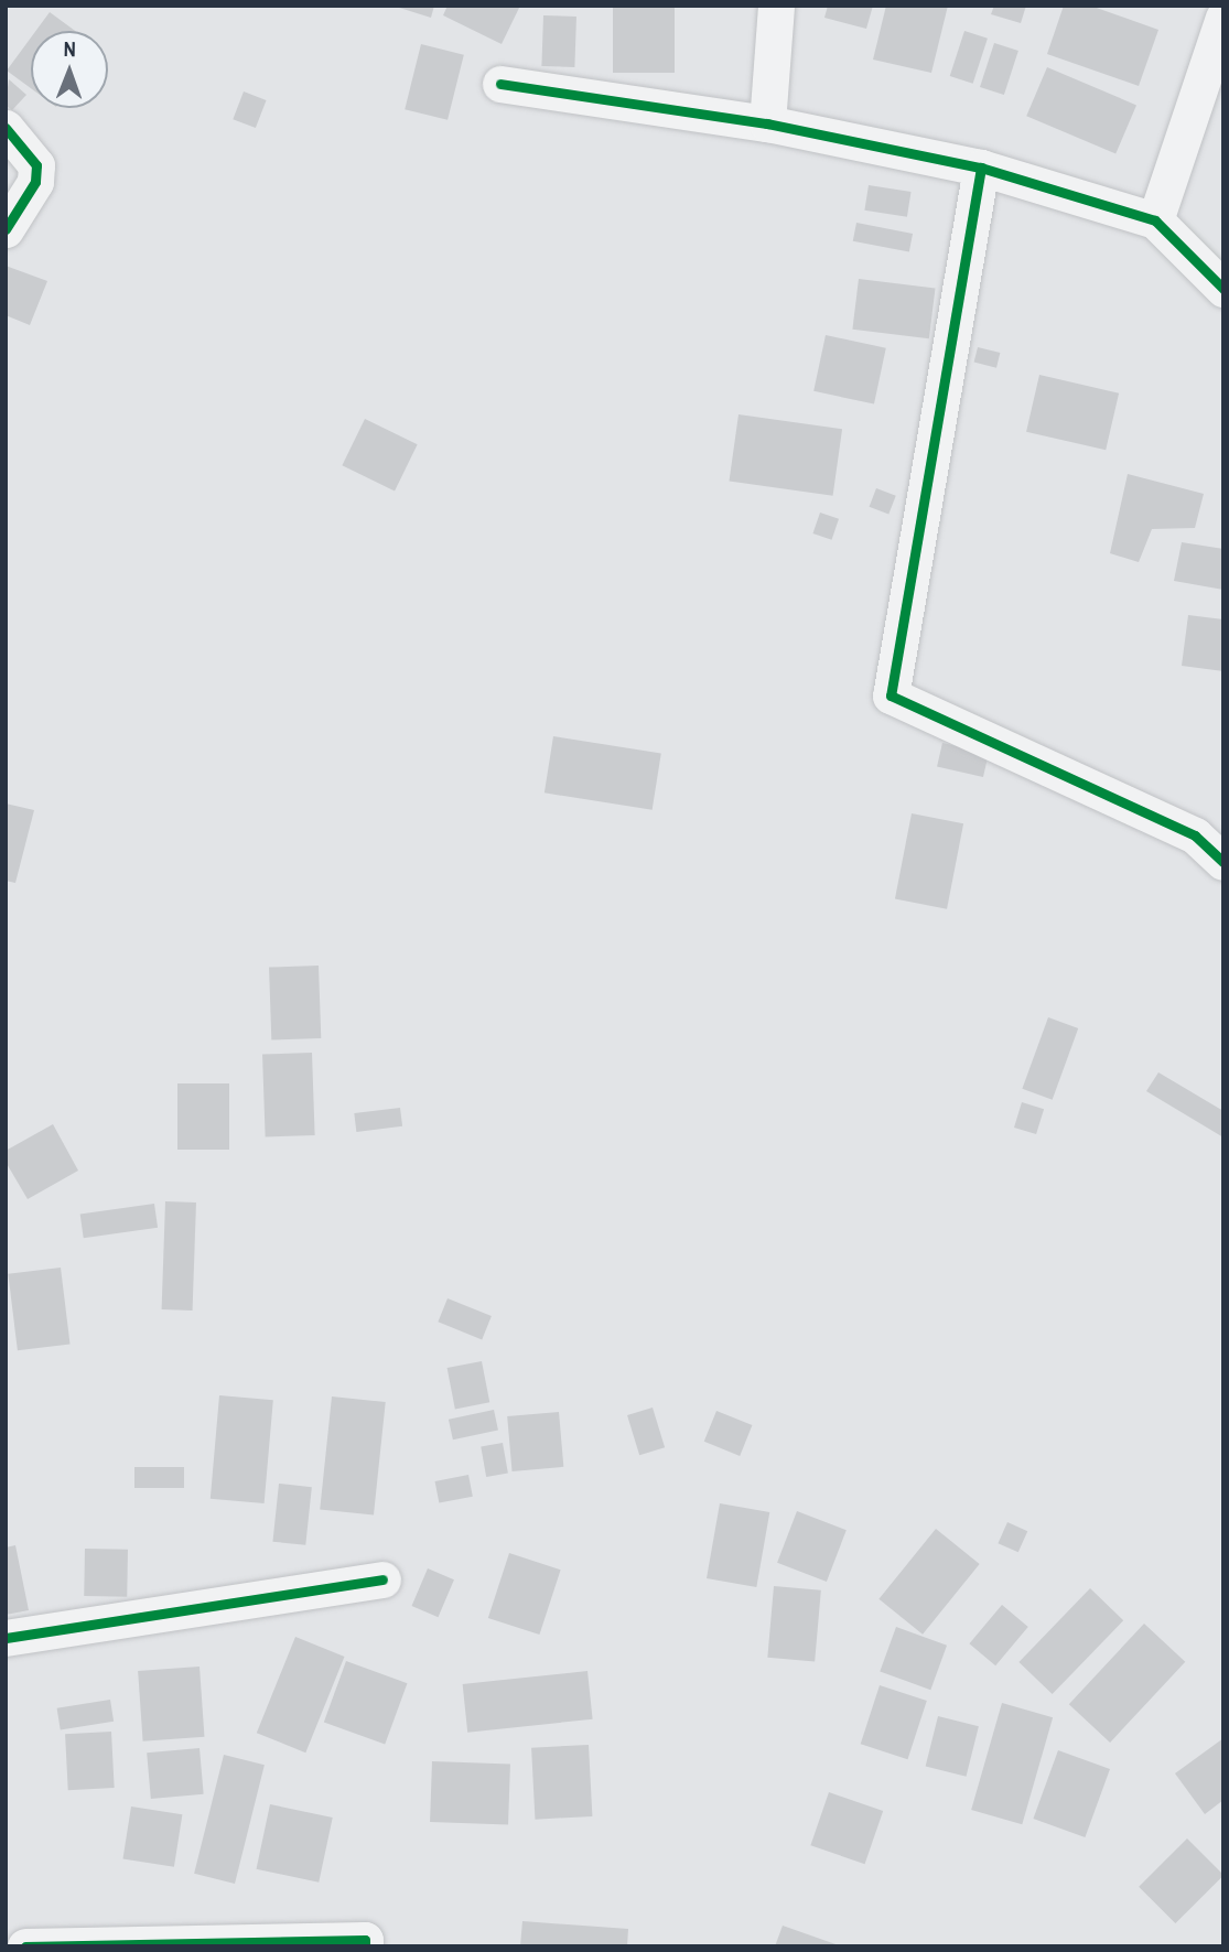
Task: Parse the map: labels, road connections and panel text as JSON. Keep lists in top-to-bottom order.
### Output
{
  "north": "top"
}
